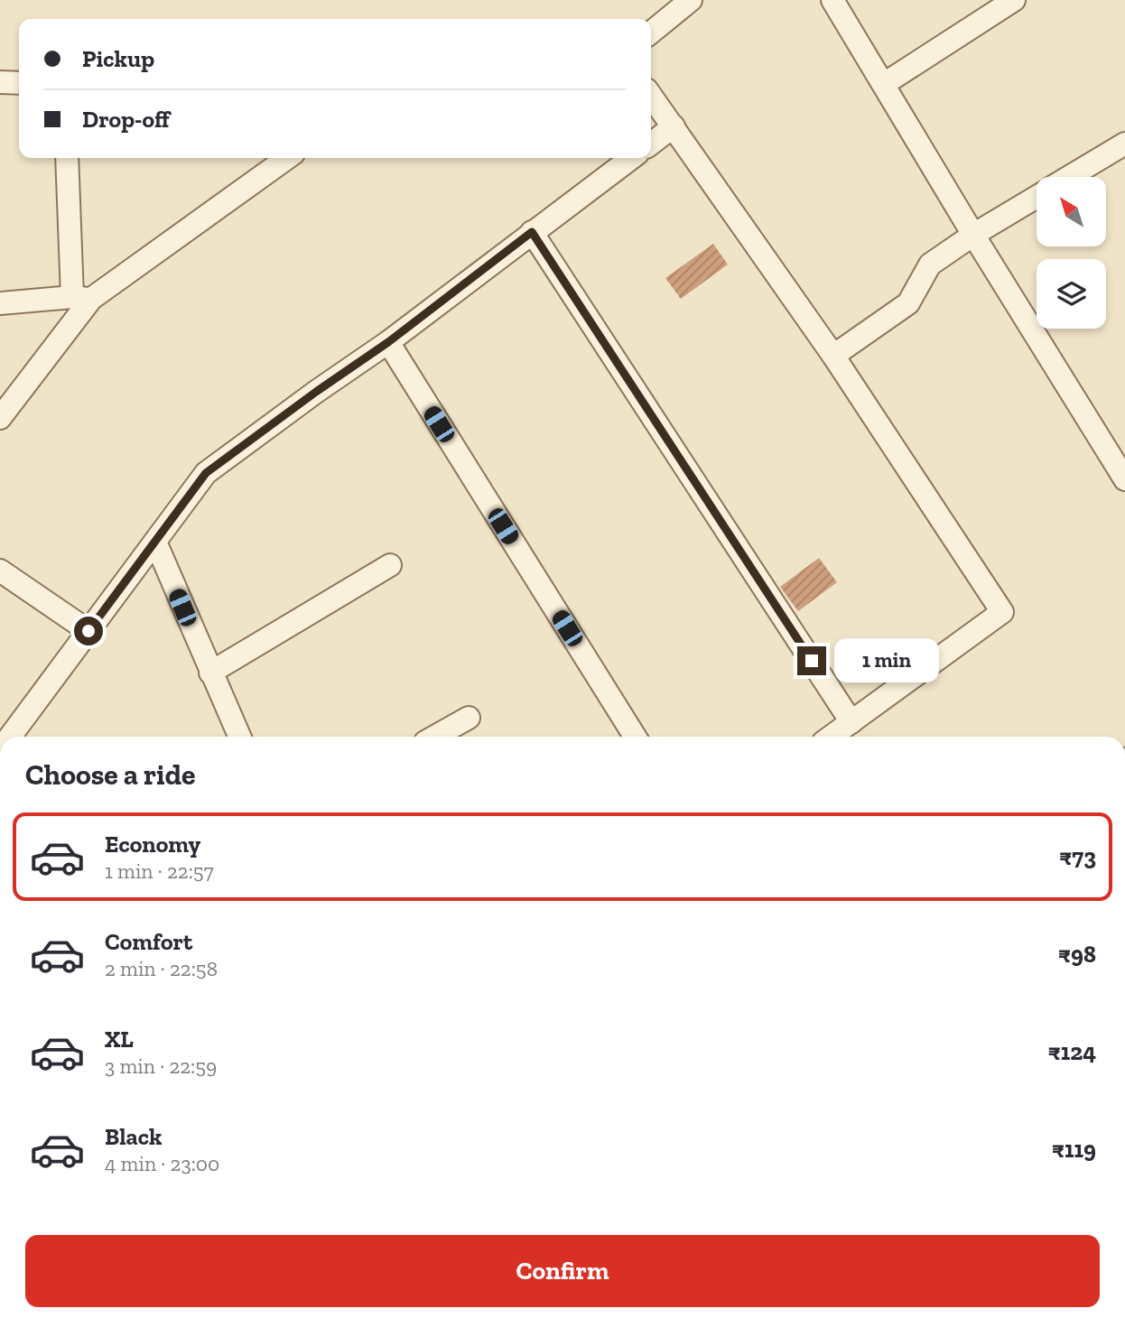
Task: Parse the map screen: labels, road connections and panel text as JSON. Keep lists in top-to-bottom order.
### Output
{
  "north": "top left",
  "page": {
    "banner": ["Pickup", "Drop-off"],
    "bubble": "1 min",
    "heading": "Choose a ride",
    "list": [
      {
        "name": "Economy",
        "note": "1 min · 22:57",
        "value": "₹73"
      },
      {
        "name": "Comfort",
        "note": "2 min · 22:58",
        "value": "₹98"
      },
      {
        "name": "XL",
        "note": "3 min · 22:59",
        "value": "₹124"
      },
      {
        "name": "Black",
        "note": "4 min · 23:00",
        "value": "₹119"
      }
    ],
    "buttons": "Confirm"
  }
}
